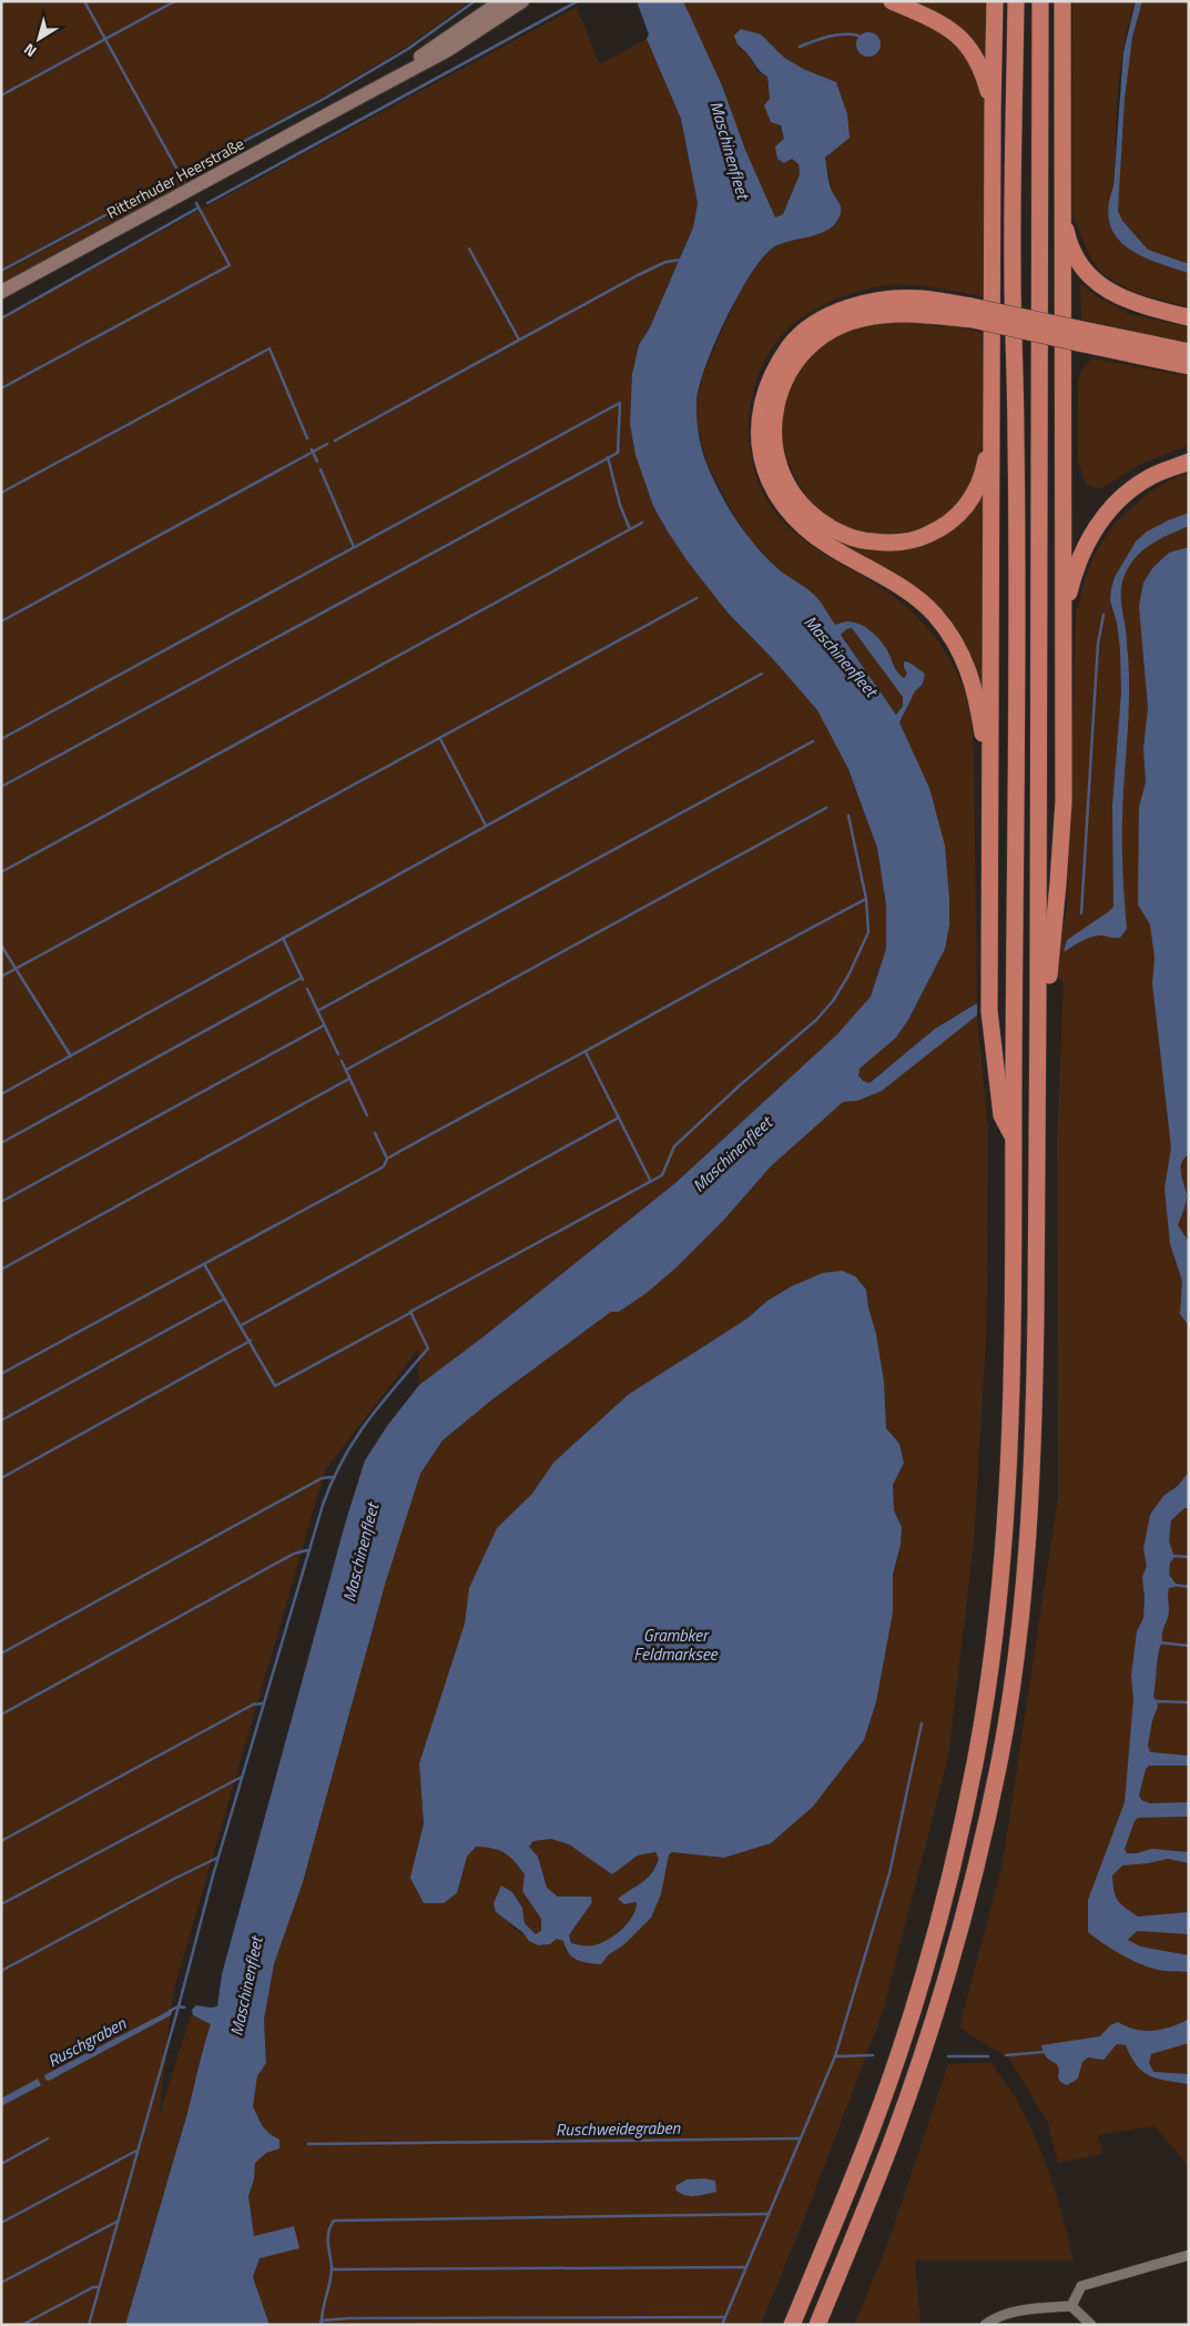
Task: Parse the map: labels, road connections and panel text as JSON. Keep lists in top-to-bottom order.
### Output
{
  "streets": {
    "main road": ["Ritterhuder Heerstraße"]
  },
  "water": [
    "Maschinenfleet",
    "Grambker Feldmarksee",
    "Ruschgraben",
    "Ruschweidegraben"
  ],
  "north": "bottom left"
}
